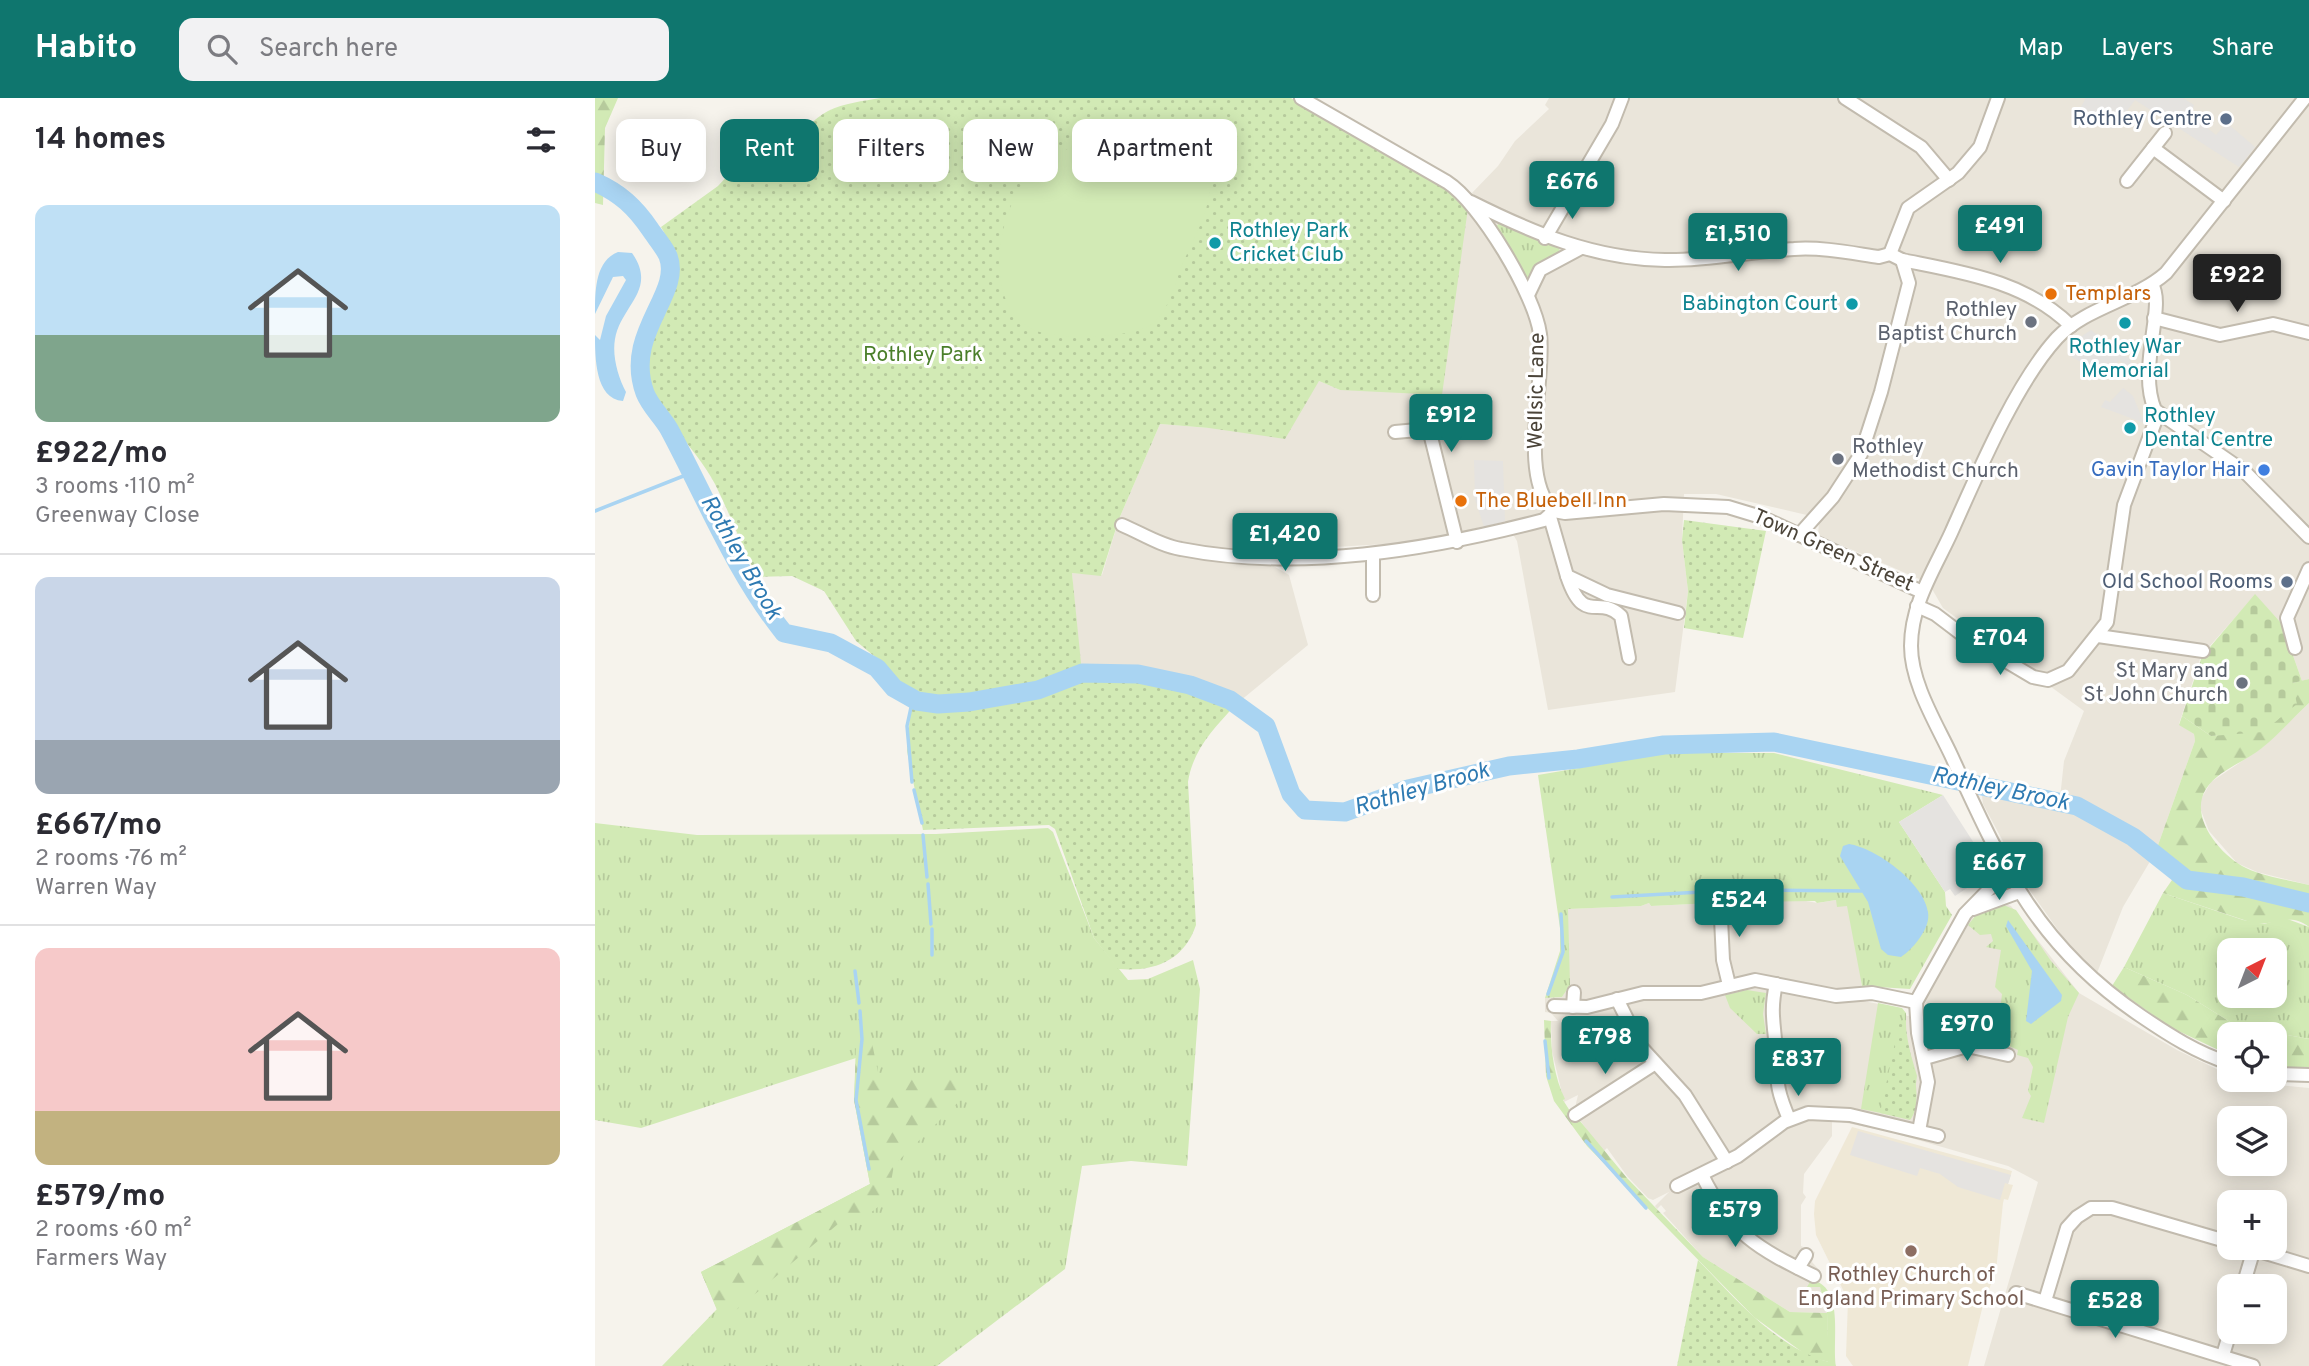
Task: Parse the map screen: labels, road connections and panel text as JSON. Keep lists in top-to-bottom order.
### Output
{
  "streets": {
    "street": ["Wellsic Lane", "Town Green Street"]
  },
  "crossings": [
    ["Wellsic Lane", "Town Green Street"]
  ],
  "water": ["Rothley Brook"],
  "parks": ["Rothley Park"],
  "places": [
    "Rothley Centre",
    "Rothley Park Cricket Club",
    "Templars",
    "Babington Court",
    "Rothley Baptist Church",
    "Rothley War Memorial",
    "Rothley Dental Centre",
    "Rothley Methodist Church",
    "Gavin Taylor Hair",
    "The Bluebell Inn",
    "Old School Rooms",
    "St Mary and St John Church",
    "Rothley Church of England Primary School"
  ],
  "north": "top right",
  "page": {
    "header": "Habito",
    "search": "Search here",
    "nav": ["Map", "Layers", "Share"],
    "heading": "14 homes",
    "chip": [
      "Buy",
      "Rent",
      "Filters",
      "New",
      "Apartment"
    ],
    "price": [
      "£676",
      "£491",
      "£1,510",
      "£922",
      "£912",
      "£1,420",
      "£704",
      "£667",
      "£524",
      "£970",
      "£798",
      "£837",
      "£579",
      "£528"
    ],
    "list": [
      {
        "name": "£922/mo",
        "note": "3 rooms · 110 m² · Greenway Close"
      },
      {
        "name": "£667/mo",
        "note": "2 rooms · 76 m² · Warren Way"
      },
      {
        "name": "£579/mo",
        "note": "2 rooms · 60 m² · Farmers Way"
      }
    ],
    "map_buttons": ["+", "−"]
  }
}
